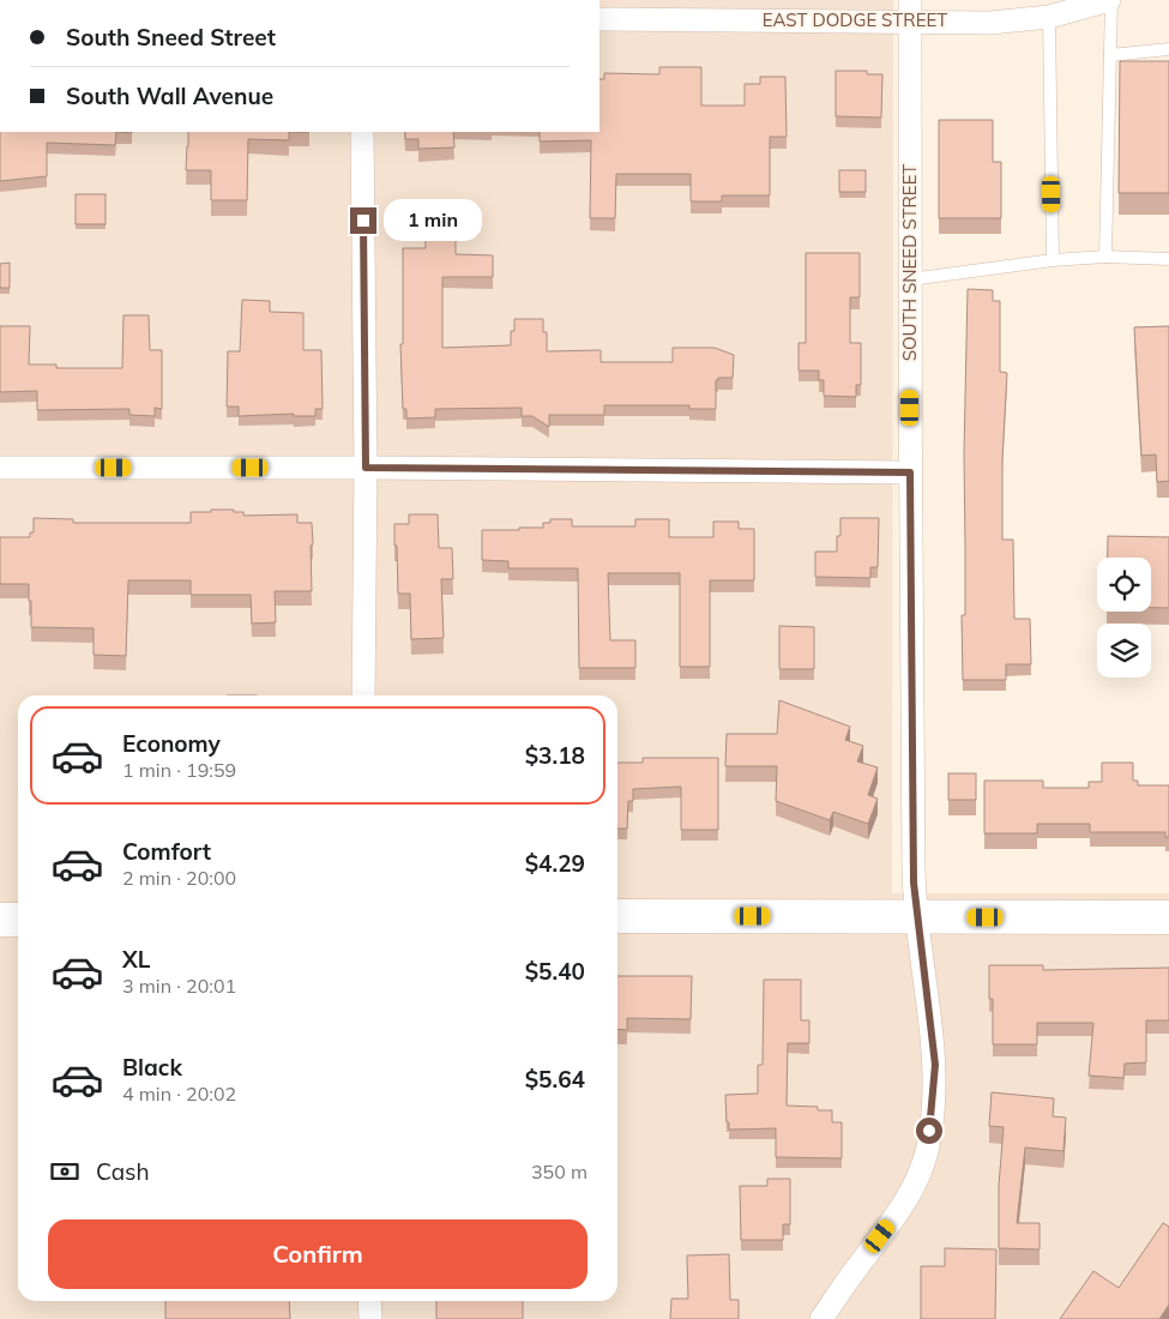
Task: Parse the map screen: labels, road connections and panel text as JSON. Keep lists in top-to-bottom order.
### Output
{
  "streets": {
    "street": ["EAST DODGE STREET", "SOUTH SNEED STREET"]
  },
  "crossings": [
    ["EAST DODGE STREET", "SOUTH SNEED STREET"]
  ],
  "page": {
    "banner": ["South Sneed Street", "South Wall Avenue"],
    "bubble": "1 min",
    "list": [
      {
        "name": "Economy",
        "note": "1 min · 19:59",
        "value": "$3.18"
      },
      {
        "name": "Comfort",
        "note": "2 min · 20:00",
        "value": "$4.29"
      },
      {
        "name": "XL",
        "note": "3 min · 20:01",
        "value": "$5.40"
      },
      {
        "name": "Black",
        "note": "4 min · 20:02",
        "value": "$5.64"
      }
    ],
    "pay": ["Cash", "350 m"],
    "buttons": "Confirm"
  }
}
